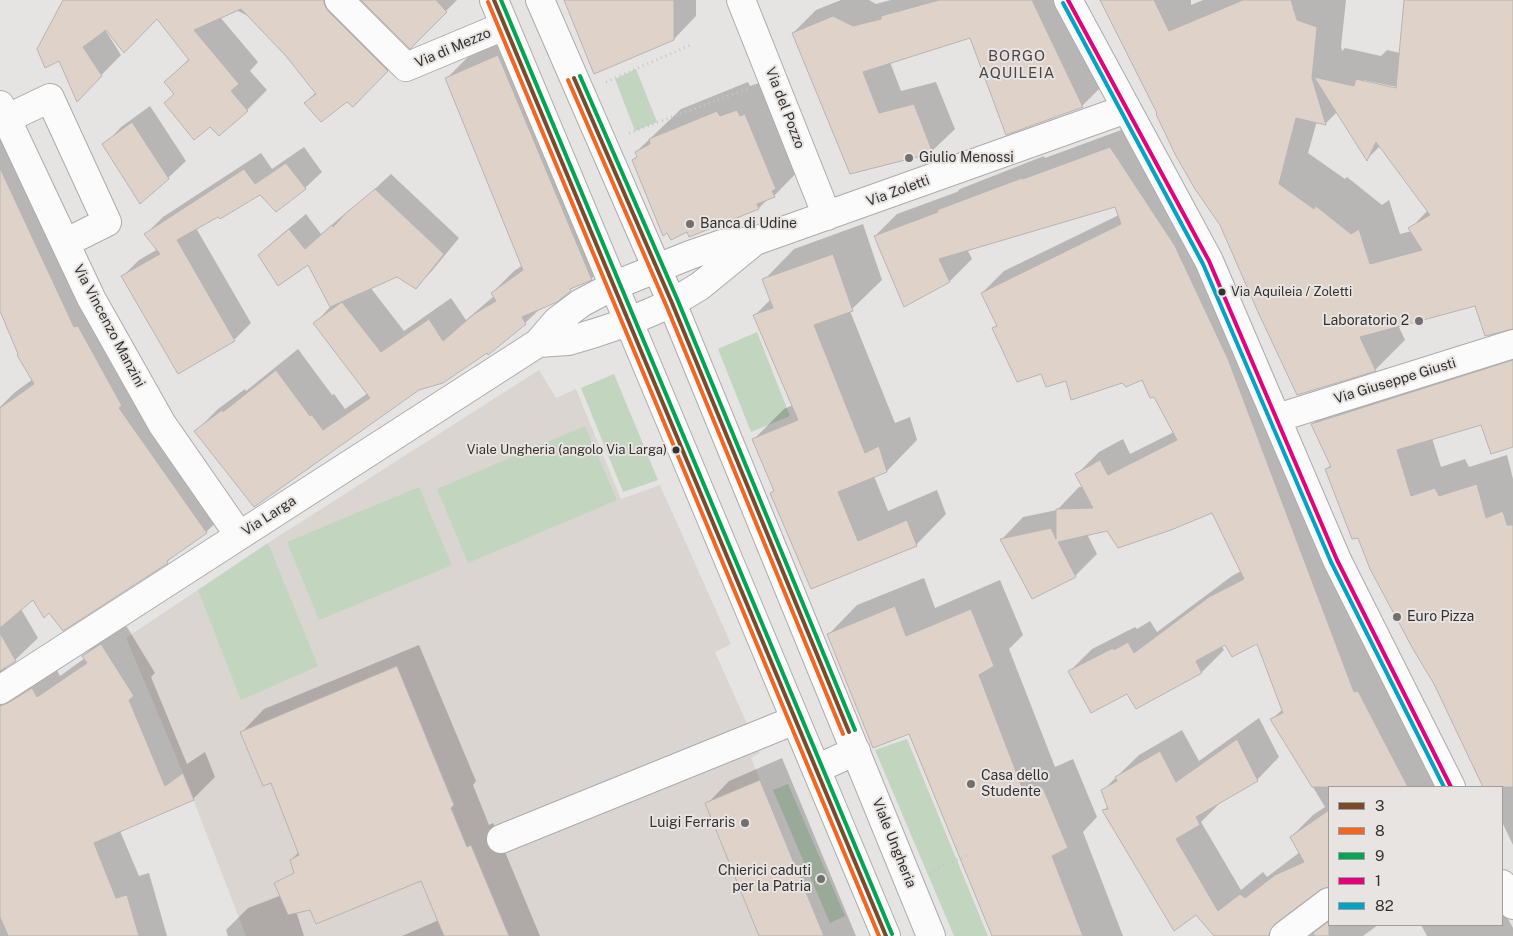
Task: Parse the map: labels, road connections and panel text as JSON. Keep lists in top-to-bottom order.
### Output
{
  "streets": {
    "street": [
      "Via di Mezzo",
      "Via del Pozzo",
      "Via Zoletti",
      "Via Vincenzo Manzini",
      "Via Giuseppe Giusti",
      "Via Larga",
      "Viale Ungheria"
    ]
  },
  "crossings": [
    ["Via del Pozzo", "Via Zoletti"],
    ["Via Zoletti", "Viale Ungheria"],
    ["Via Vincenzo Manzini", "Via Larga"]
  ],
  "districts": ["BORGO AQUILEIA"],
  "places": [
    "Giulio Menossi",
    "Banca di Udine",
    "Via Aquileia / Zoletti",
    "Laboratorio 2",
    "Viale Ungheria (angolo Via Larga)",
    "Euro Pizza",
    "Casa dello Studente",
    "Luigi Ferraris",
    "Chierici caduti per la Patria"
  ],
  "lines": [
    "transit line 3",
    "transit line 9",
    "transit line 1",
    "transit line 8",
    "transit line 82"
  ],
  "legend": [
    "3",
    "8",
    "9",
    "1",
    "82"
  ]
}
